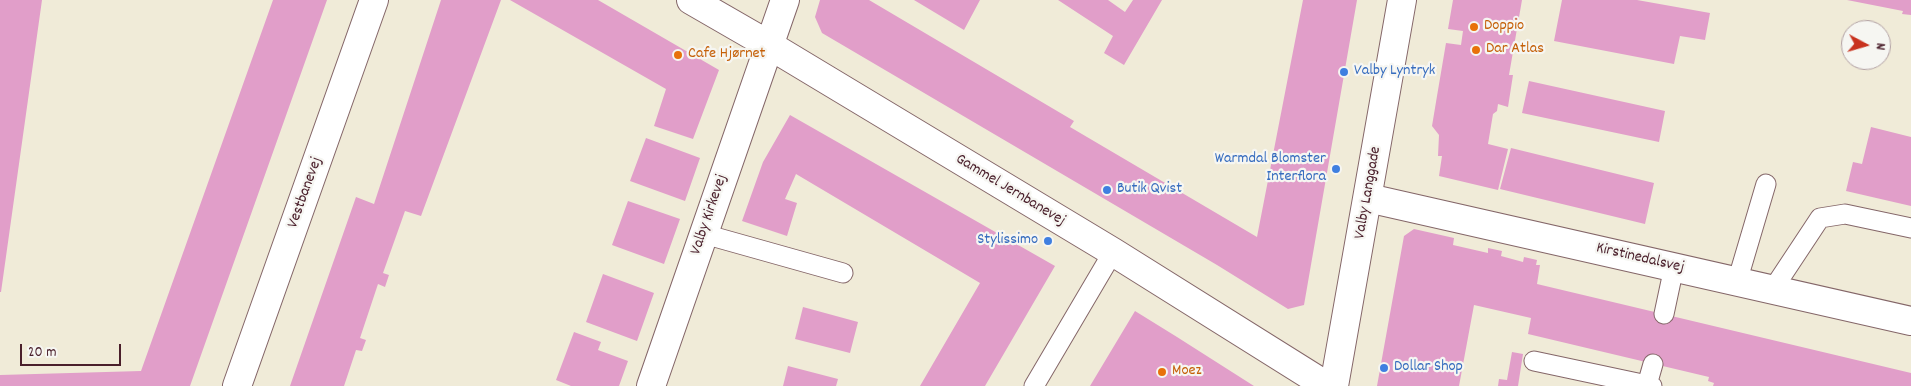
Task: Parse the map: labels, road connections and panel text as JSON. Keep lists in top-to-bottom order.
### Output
{
  "streets": {
    "street": [
      "Gammel Jernbanevej",
      "Vestbanevej",
      "Valby Langgade",
      "Valby Kirkevej",
      "Kirstinedalsvej"
    ]
  },
  "crossings": [
    ["Gammel Jernbanevej", "Valby Kirkevej"],
    ["Valby Langgade", "Kirstinedalsvej"]
  ],
  "places": [
    "Doppio",
    "Dar Atlas",
    "Cafe Hjørnet",
    "Valby Lyntryk",
    "Warmdal Blomster Interflora",
    "Butik Qvist",
    "Stylissimo",
    "Dollar Shop",
    "Moez"
  ],
  "scale_bar": "20 m",
  "north": "right"
}
